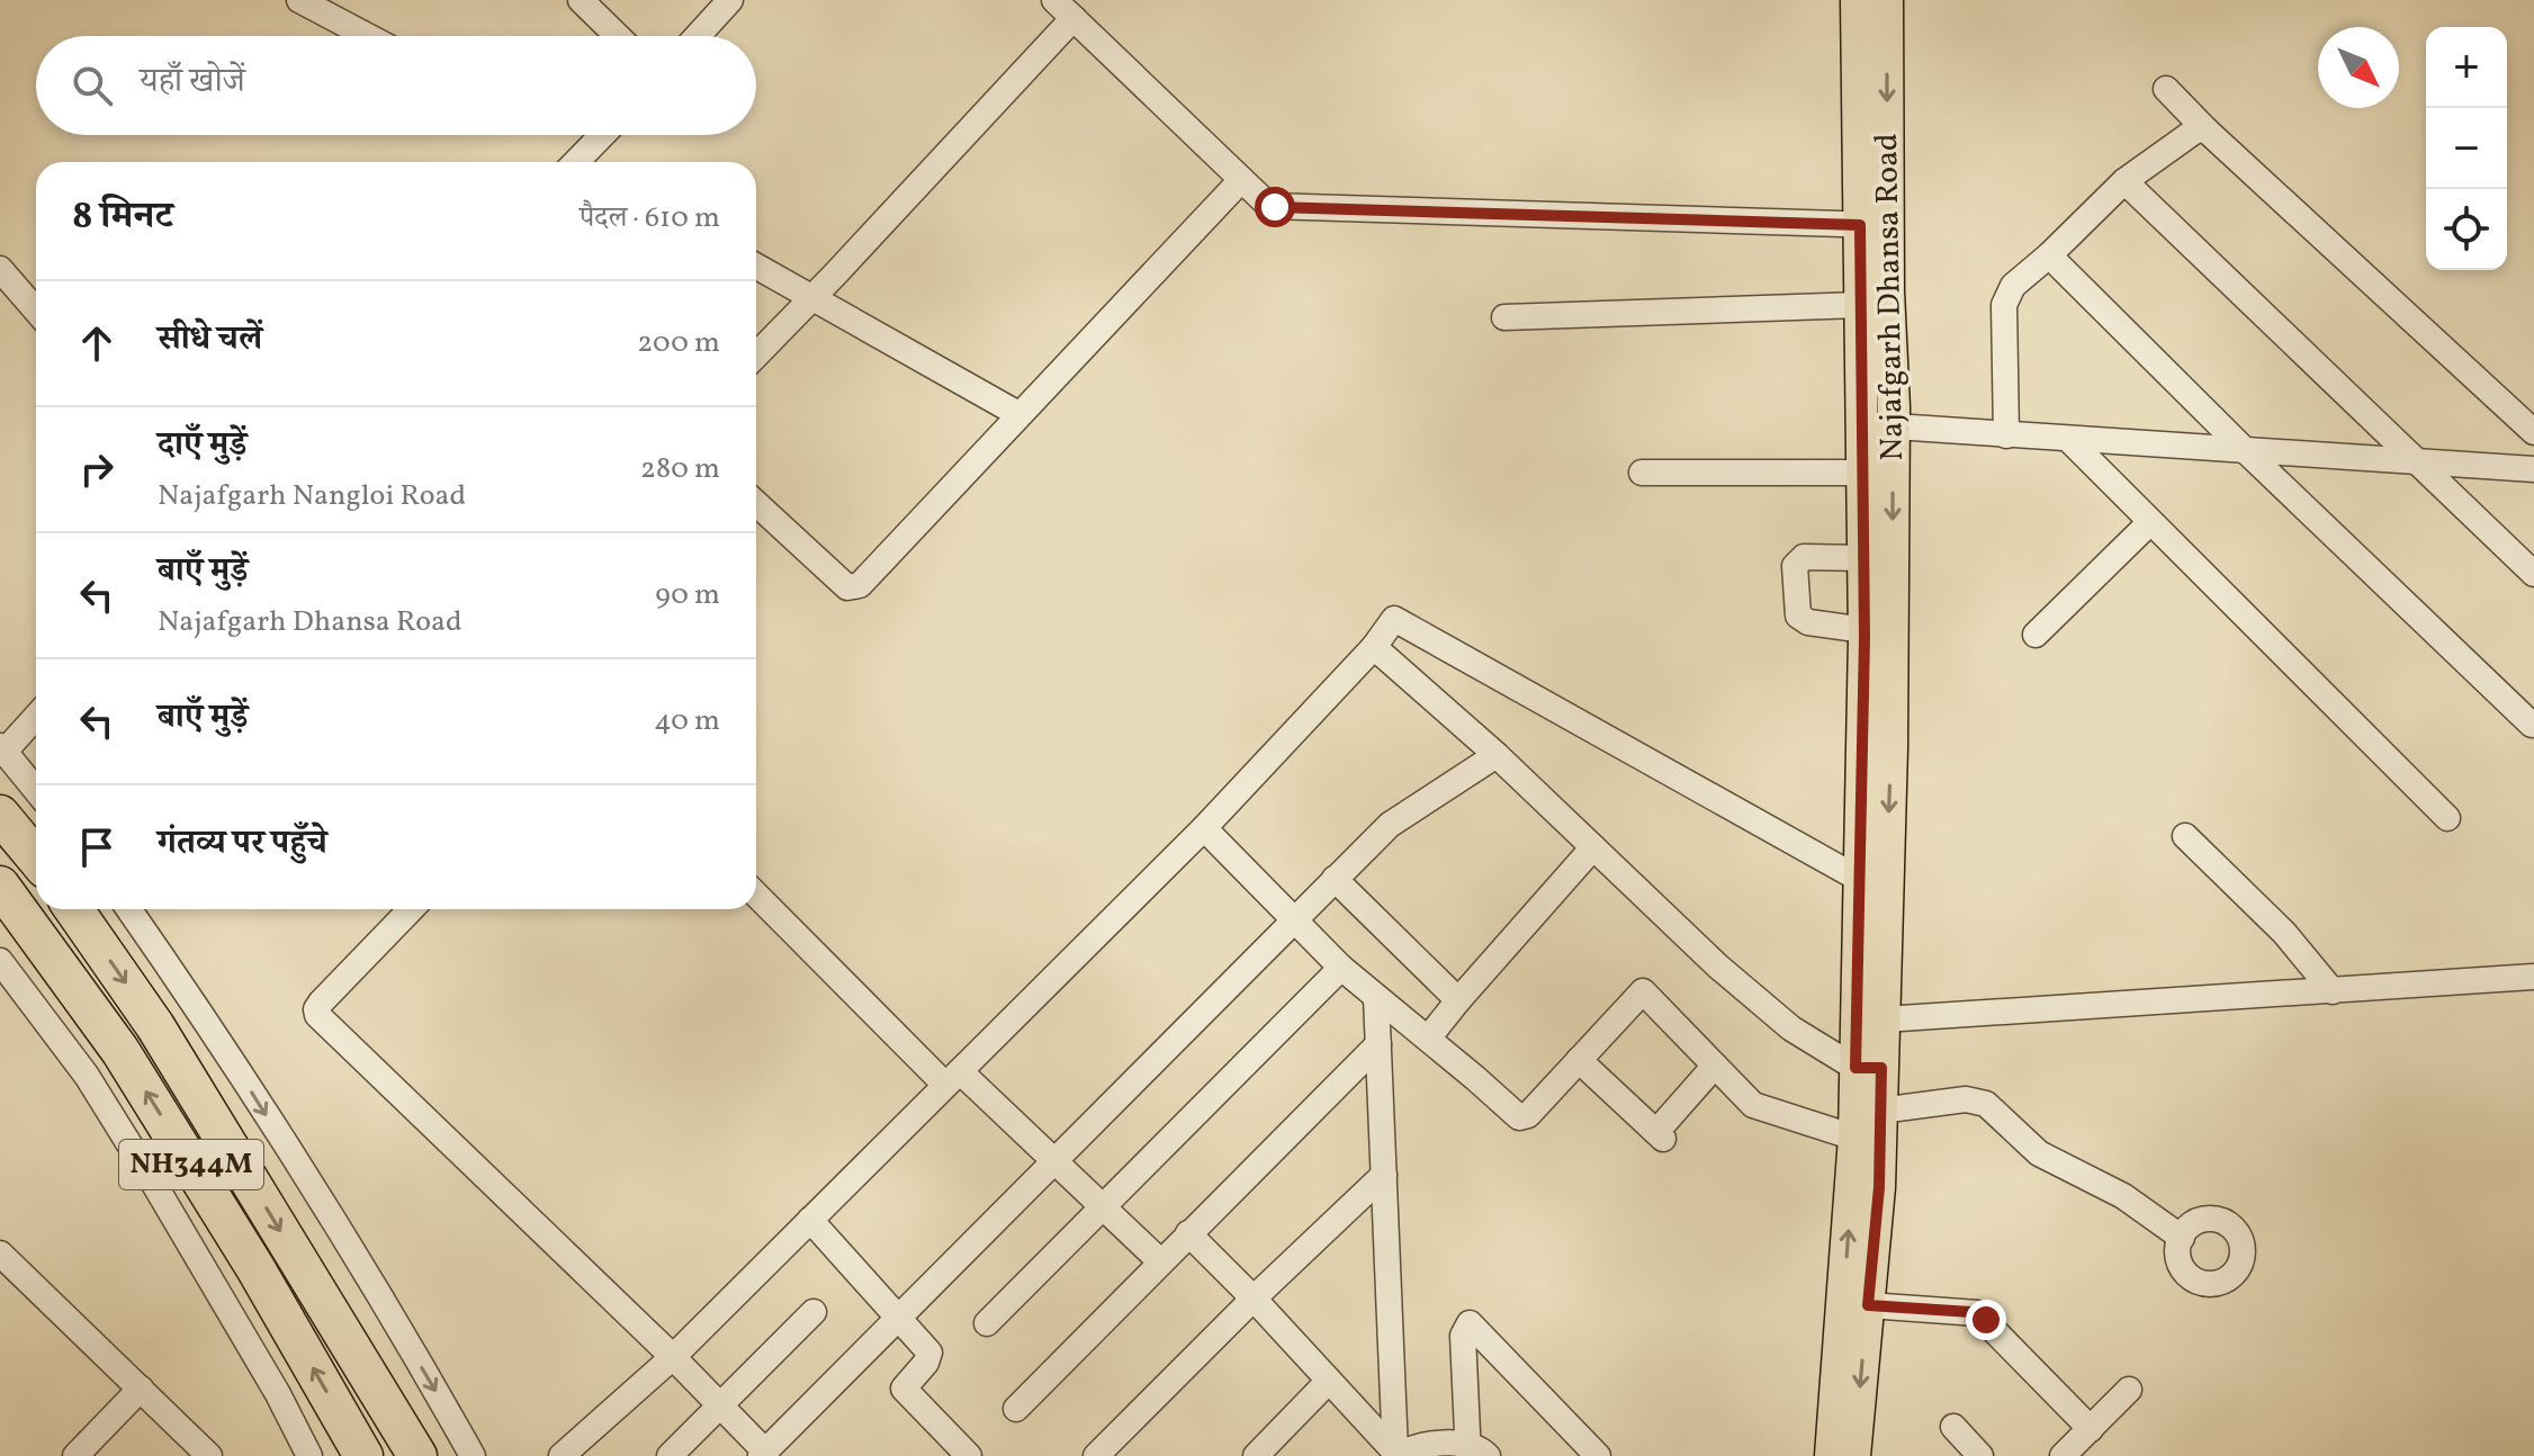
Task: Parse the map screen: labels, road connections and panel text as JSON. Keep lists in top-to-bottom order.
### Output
{
  "streets": {
    "highway": ["NH344M"],
    "main road": ["Najafgarh Dhansa Road"]
  },
  "north": "bottom right",
  "page": {
    "map_buttons": ["+", "−"],
    "search": "यहाँ खोजें",
    "heading": ["8 मिनट", "पैदल · 610 m"],
    "list": [
      ["सीधे चलें", "200 m"],
      ["दाएँ मुड़ें", "Najafgarh Nangloi Road", "280 m"],
      ["बाएँ मुड़ें", "Najafgarh Dhansa Road", "90 m"],
      ["बाएँ मुड़ें", "40 m"],
      "गंतव्य पर पहुँचे"
    ]
  }
}
